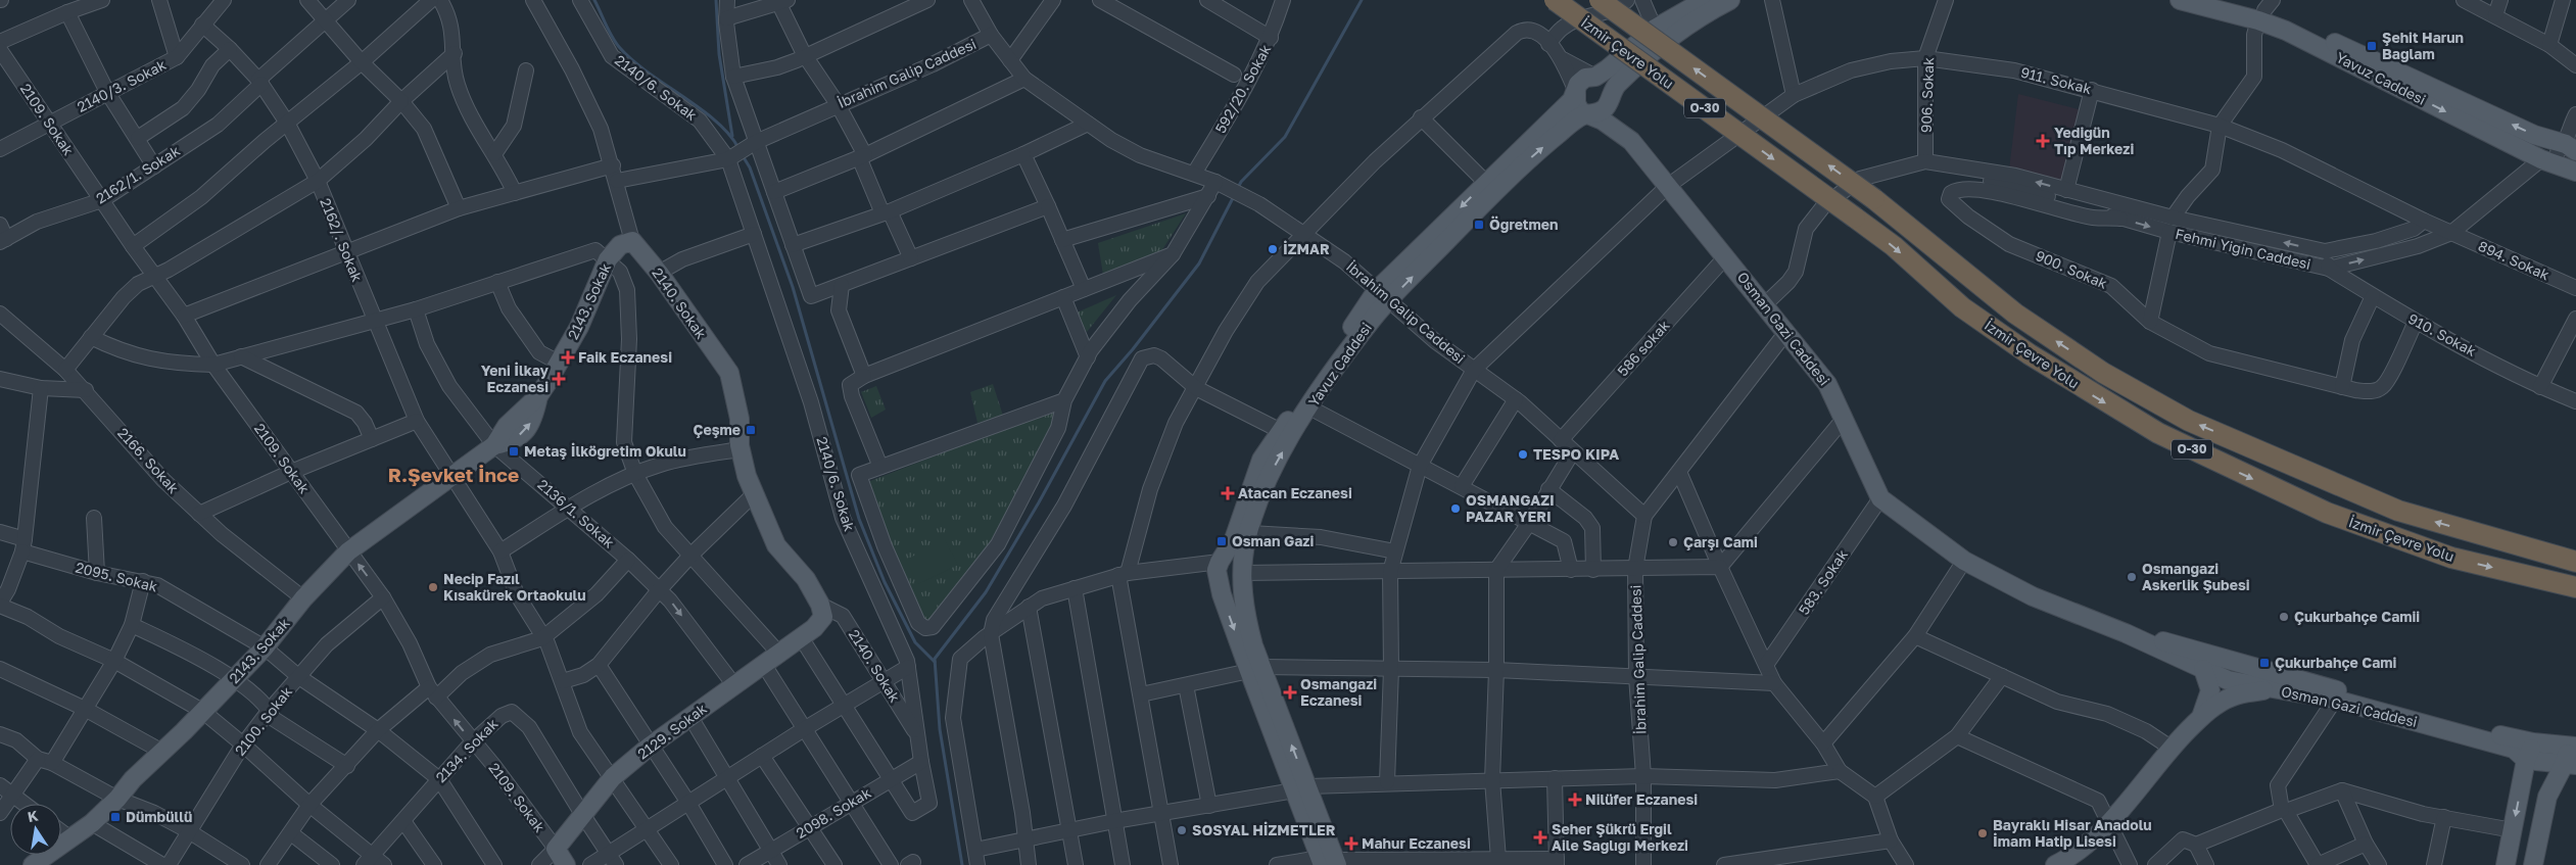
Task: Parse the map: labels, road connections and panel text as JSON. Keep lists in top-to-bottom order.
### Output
{
  "streets": {
    "highway": ["İzmir Çevre Yolu", "O-30"],
    "main road": [
      "Yavuz Caddesi",
      "2109. Sokak",
      "2143. Sokak",
      "2140. Sokak",
      "Osman Gazi Caddesi",
      "2129. Sokak"
    ],
    "street": [
      "İbrahim Galip Caddesi",
      "911. Sokak",
      "2140/3. Sokak",
      "2140/6. Sokak",
      "592/20. Sokak",
      "906. Sokak",
      "2162/1. Sokak",
      "2162/. Sokak",
      "Fehmi Yiğin Caddesi",
      "894. Sokak",
      "900. Sokak",
      "910. Sokak",
      "586 sokak",
      "2166. Sokak",
      "2136/1. Sokak",
      "2095. Sokak",
      "583. Sokak",
      "2100. Sokak",
      "2134. Sokak",
      "2098. Sokak"
    ]
  },
  "crossings": [
    ["İbrahim Galip Caddesi", "Yavuz Caddesi"],
    ["İbrahim Galip Caddesi", "911. Sokak"],
    ["İbrahim Galip Caddesi", "2140/6. Sokak"],
    ["İbrahim Galip Caddesi", "592/20. Sokak"],
    ["İbrahim Galip Caddesi", "2140. Sokak"],
    ["İbrahim Galip Caddesi", "586 sokak"],
    ["Yavuz Caddesi", "Fehmi Yiğin Caddesi"],
    ["Yavuz Caddesi", "Osman Gazi Caddesi"],
    ["911. Sokak", "906. Sokak"],
    ["911. Sokak", "Fehmi Yiğin Caddesi"],
    ["911. Sokak", "894. Sokak"],
    ["911. Sokak", "Osman Gazi Caddesi"],
    ["2140/3. Sokak", "2109. Sokak"],
    ["2140/3. Sokak", "2162/. Sokak"],
    ["2140/6. Sokak", "2140. Sokak"],
    ["2140/6. Sokak", "2129. Sokak"],
    ["2140/6. Sokak", "2098. Sokak"],
    ["906. Sokak", "Fehmi Yiğin Caddesi"],
    ["2109. Sokak", "2162/1. Sokak"],
    ["2109. Sokak", "2143. Sokak"],
    ["2109. Sokak", "2100. Sokak"],
    ["2109. Sokak", "2129. Sokak"],
    ["2109. Sokak", "2134. Sokak"],
    ["2162/1. Sokak", "2162/. Sokak"],
    ["2162/. Sokak", "2143. Sokak"],
    ["2162/. Sokak", "2129. Sokak"],
    ["Fehmi Yiğin Caddesi", "894. Sokak"],
    ["Fehmi Yiğin Caddesi", "900. Sokak"],
    ["Fehmi Yiğin Caddesi", "Osman Gazi Caddesi"],
    ["Fehmi Yiğin Caddesi", "910. Sokak"],
    ["900. Sokak", "910. Sokak"],
    ["2143. Sokak", "2140. Sokak"],
    ["2143. Sokak", "2166. Sokak"],
    ["2143. Sokak", "2136/1. Sokak"],
    ["2143. Sokak", "2095. Sokak"],
    ["2140. Sokak", "2129. Sokak"],
    ["Osman Gazi Caddesi", "586 sokak"],
    ["Osman Gazi Caddesi", "583. Sokak"],
    ["2136/1. Sokak", "2129. Sokak"],
    ["2095. Sokak", "2100. Sokak"],
    ["2095. Sokak", "2134. Sokak"],
    ["2129. Sokak", "2134. Sokak"]
  ],
  "districts": ["R.Şevket İnce"],
  "places": {
    "transit": [
      "Şehit Harun Bağlam",
      "Öğretmen",
      "Çeşme",
      "Metaş İlköğretim Okulu",
      "Osman Gazi",
      "Çukurbahçe Cami",
      "Dümbüllü"
    ],
    "health": [
      "Yedigün Tıp Merkezi",
      "Faik Eczanesi",
      "Yeni İlkay Eczanesi",
      "Atacan Eczanesi",
      "Osmangazi Eczanesi",
      "Nilüfer Eczanesi",
      "Seher Şükrü Ergil Aile Sağlığı Merkezi",
      "Mahur Eczanesi"
    ],
    "other": [
      "İZMAR",
      "TESPO KIPA",
      "OSMANGAZI PAZAR YERI",
      "Çarşı Cami",
      "Osmangazi Askerlik Şubesi",
      "Necip Fazıl Kısakürek Ortaokulu",
      "Çukurbahçe Camii",
      "SOSYAL HİZMETLER",
      "Bayraklı Hisar Anadolu İmam Hatip Lisesi"
    ]
  },
  "north": "top"
}
